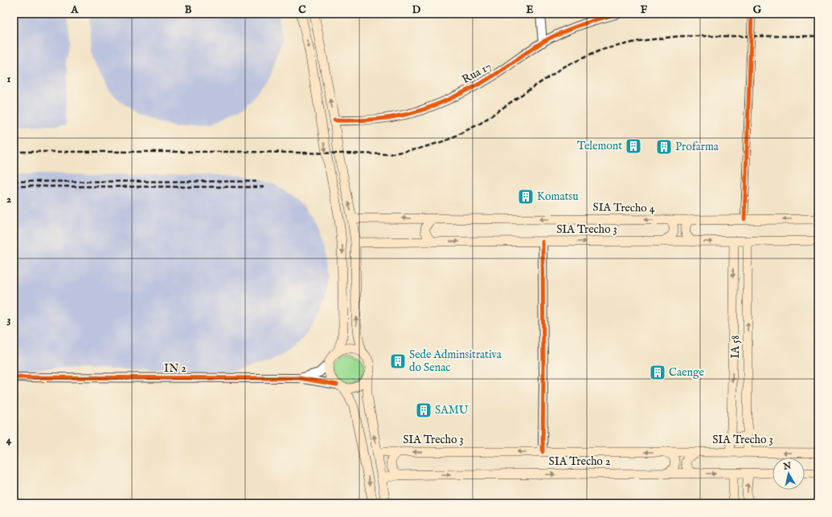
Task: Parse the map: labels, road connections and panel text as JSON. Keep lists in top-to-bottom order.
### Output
{
  "streets": {
    "main road": [
      "SIA Trecho 4",
      "SIA Trecho 3",
      "IA 58",
      "SIA Trecho 2"
    ],
    "street": ["Rua 17", "IN 2"]
  },
  "crossings": [
    ["SIA Trecho 3", "IA 58"]
  ],
  "one_way": ["SIA Trecho 4", "SIA Trecho 2"],
  "places": {
    "building": [
      "Telemont",
      "Profarma",
      "Komatsu",
      "Sede Adminsitrativa do Senac",
      "Caenge",
      "SAMU"
    ]
  },
  "north": "top",
  "grid": {
    "columns": [
      "A",
      "B",
      "C",
      "D",
      "E",
      "F",
      "G"
    ],
    "rows": [
      "1",
      "2",
      "3",
      "4"
    ]
  }
}
